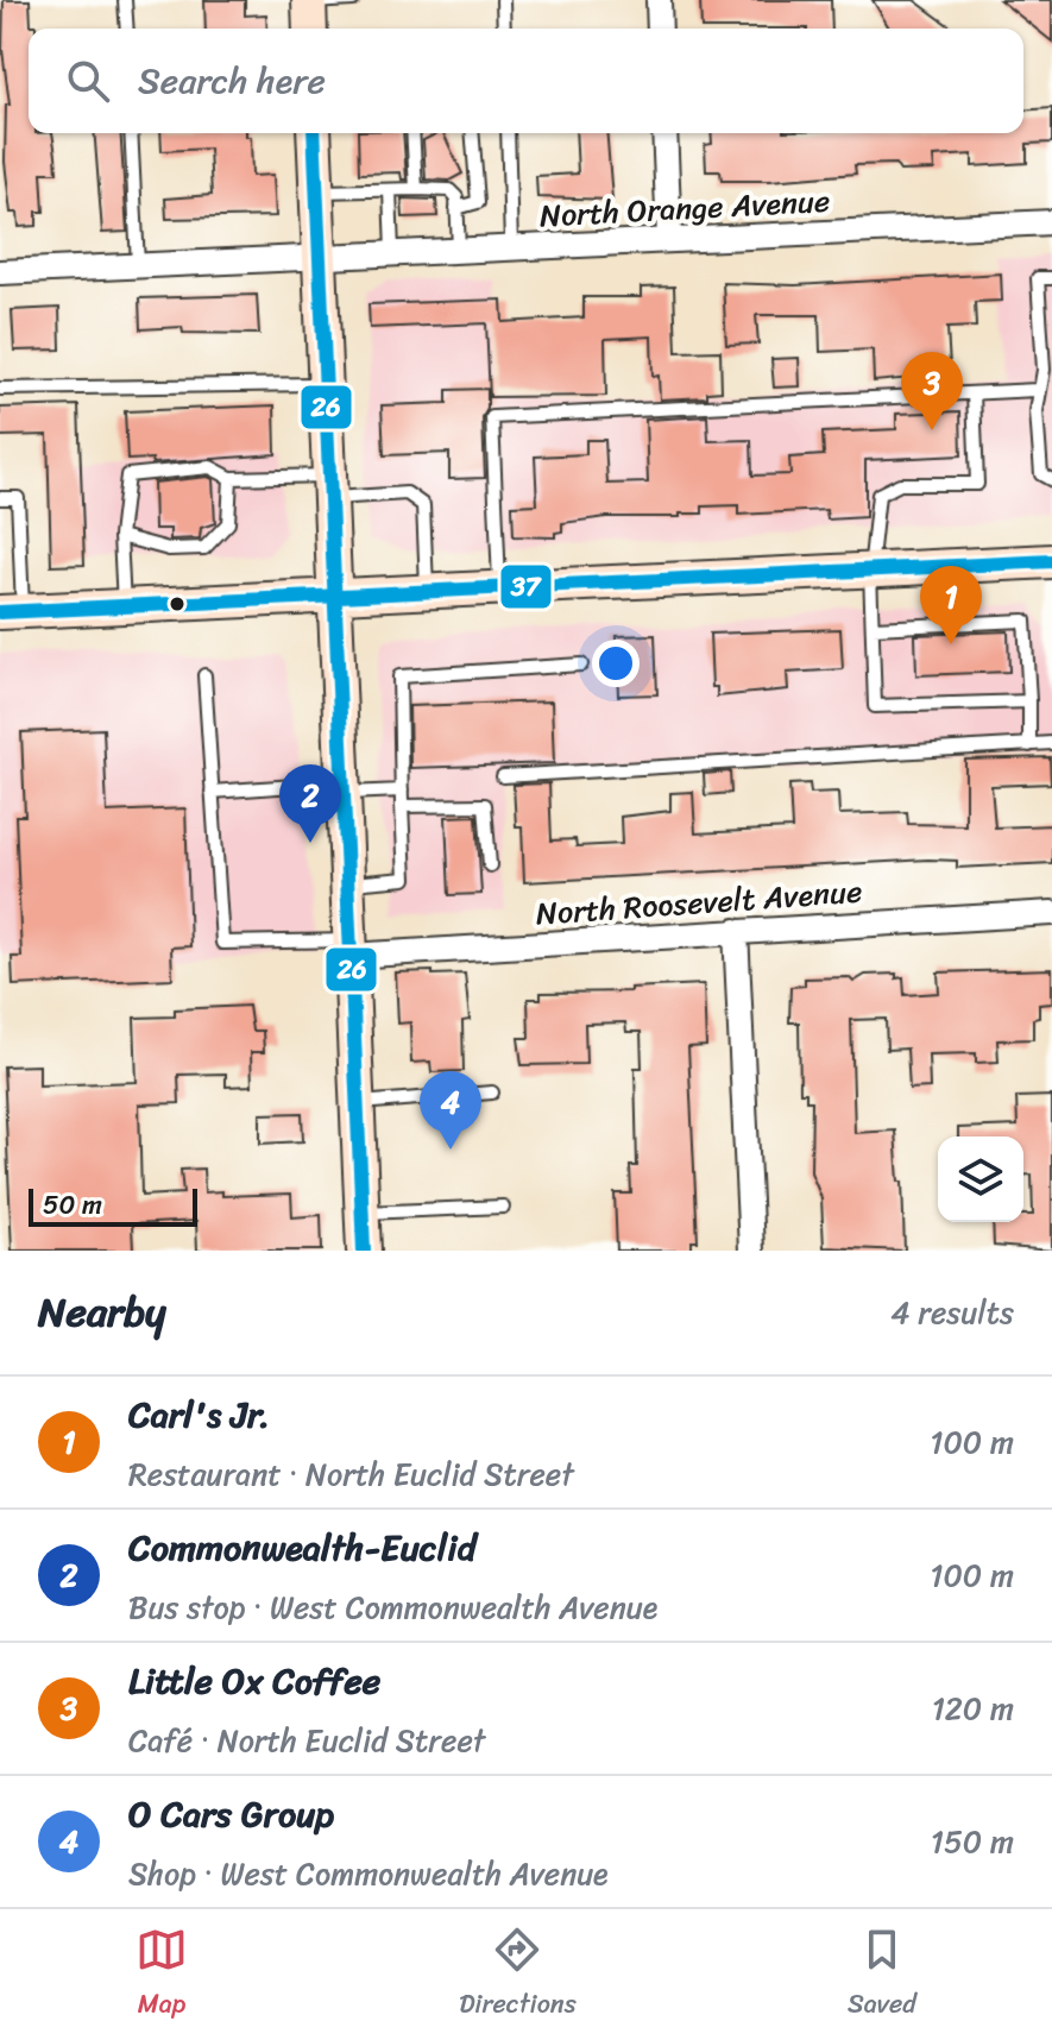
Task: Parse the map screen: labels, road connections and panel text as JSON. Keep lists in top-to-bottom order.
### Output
{
  "streets": {
    "street": ["North Orange Avenue", "North Roosevelt Avenue"]
  },
  "lines": ["transit line 26", "transit line 37"],
  "scale_bar": "50 m",
  "page": {
    "search": "Search here",
    "pins": [
      "3",
      "1",
      "2",
      "4"
    ],
    "scale": "50 m",
    "heading": ["Nearby", "4 results"],
    "list": [
      {
        "mark": "1",
        "name": "Carl's Jr.",
        "note": "Restaurant · North Euclid Street",
        "value": "100 m"
      },
      {
        "mark": "2",
        "name": "Commonwealth-Euclid",
        "note": "Bus stop · West Commonwealth Avenue",
        "value": "100 m"
      },
      {
        "mark": "3",
        "name": "Little Ox Coffee",
        "note": "Café · North Euclid Street",
        "value": "120 m"
      },
      {
        "mark": "4",
        "name": "O Cars Group",
        "note": "Shop · West Commonwealth Avenue",
        "value": "150 m"
      }
    ],
    "nav": ["Map", "Directions", "Saved"]
  }
}
